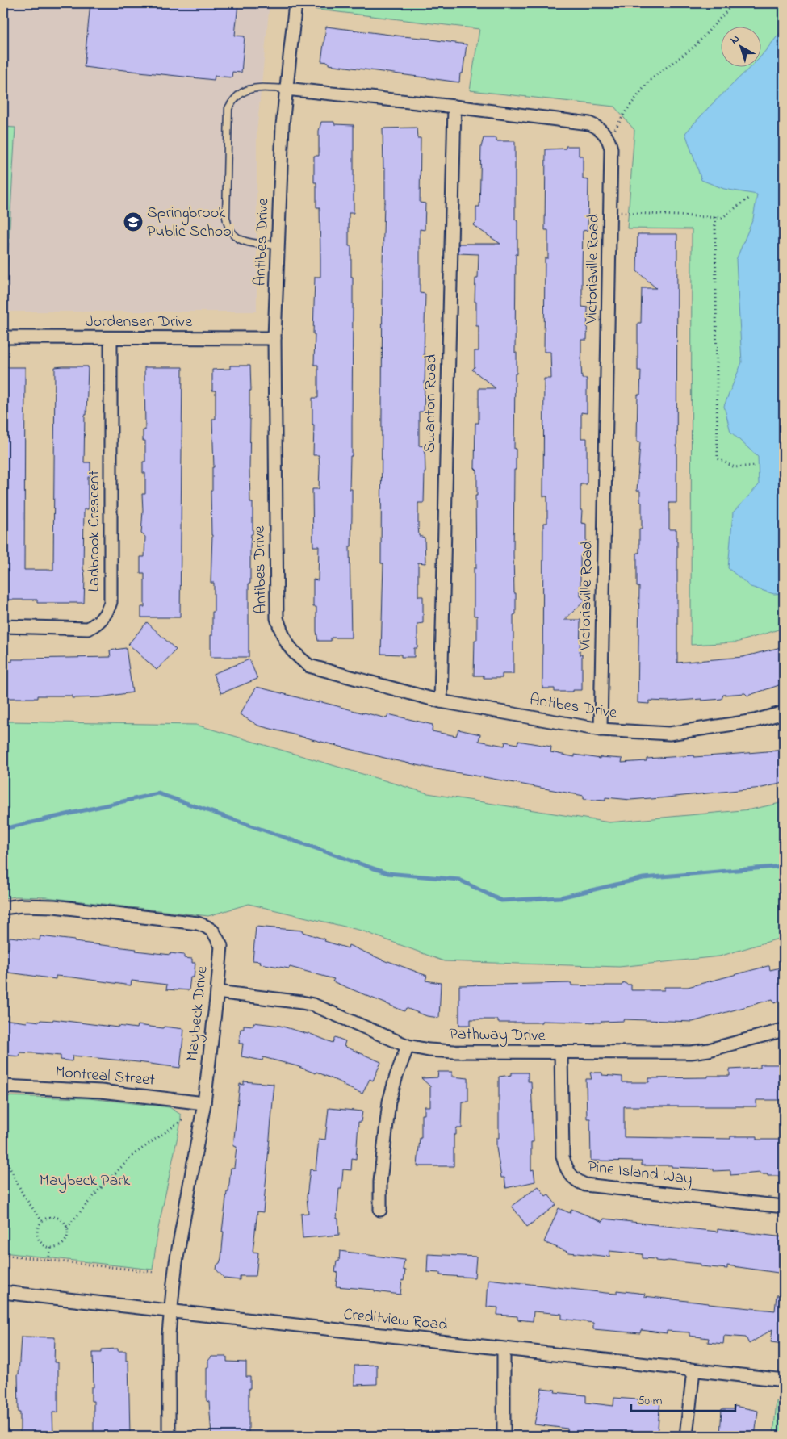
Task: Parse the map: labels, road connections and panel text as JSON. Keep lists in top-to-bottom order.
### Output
{
  "streets": {
    "street": [
      "Antibes Drive",
      "Victoriaville Road",
      "Jordensen Drive",
      "Swanton Road",
      "Ladbrook Crescent",
      "Maybeck Drive",
      "Pathway Drive",
      "Montreal Street",
      "Pine Island Way",
      "Creditview Road"
    ]
  },
  "crossings": [
    ["Antibes Drive", "Victoriaville Road"],
    ["Antibes Drive", "Jordensen Drive"],
    ["Antibes Drive", "Swanton Road"],
    ["Jordensen Drive", "Ladbrook Crescent"],
    ["Maybeck Drive", "Pathway Drive"],
    ["Maybeck Drive", "Montreal Street"],
    ["Maybeck Drive", "Creditview Road"],
    ["Pathway Drive", "Pine Island Way"]
  ],
  "parks": ["Maybeck Park"],
  "places": {
    "school or university": ["Springbrook Public School"]
  },
  "scale_bar": "50 m",
  "north": "top left"
}
